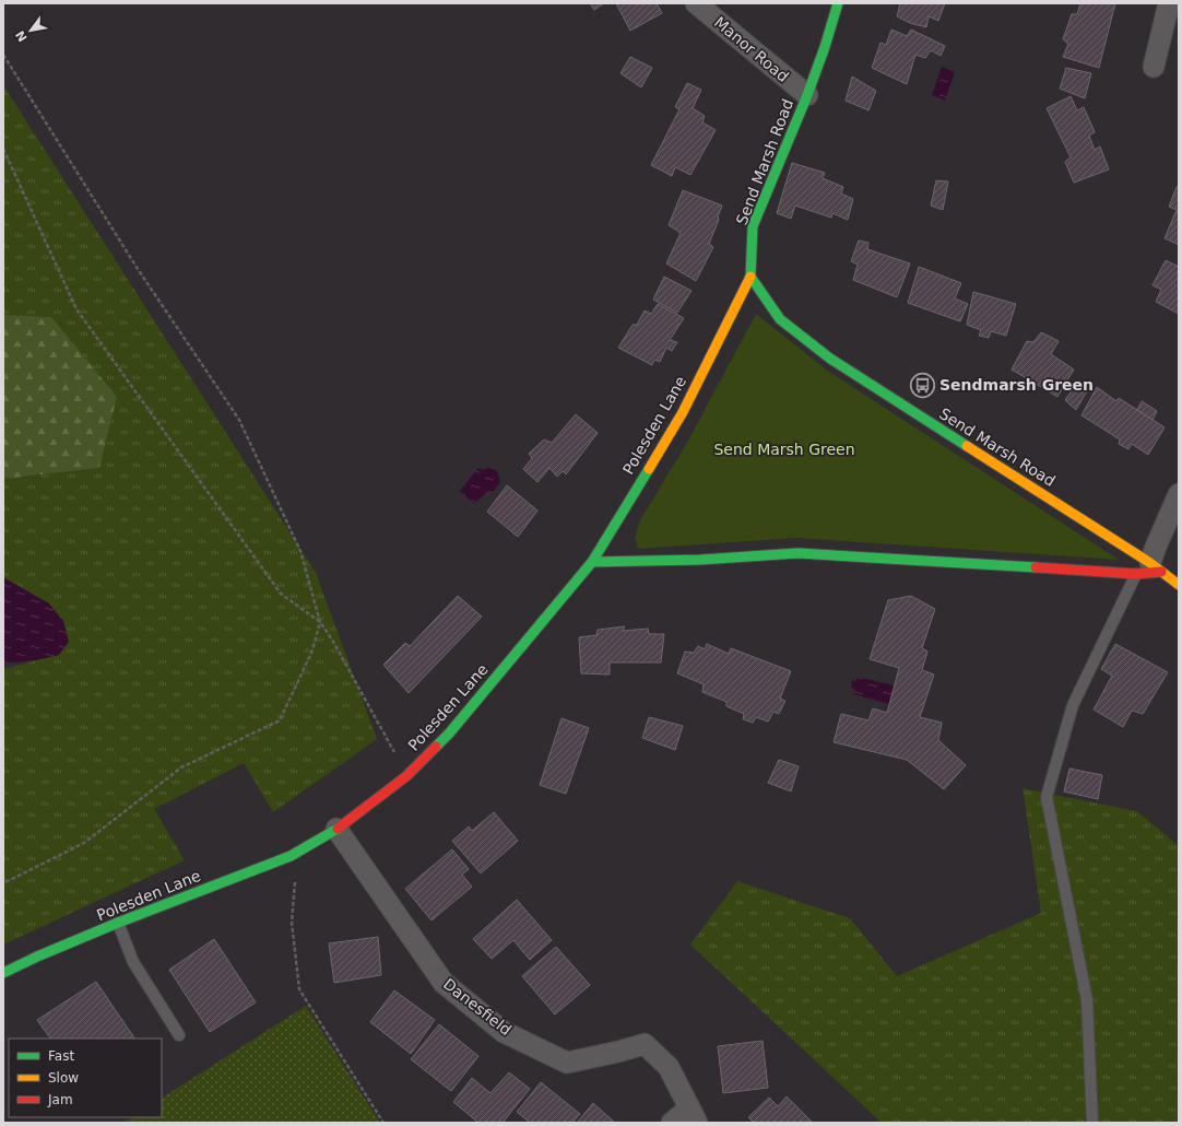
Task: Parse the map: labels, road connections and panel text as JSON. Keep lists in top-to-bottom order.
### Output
{
  "streets": {
    "street": [
      "Manor Road",
      "Send Marsh Road",
      "Polesden Lane",
      "Danesfield"
    ]
  },
  "crossings": [
    ["Manor Road", "Send Marsh Road"],
    ["Send Marsh Road", "Polesden Lane"],
    ["Polesden Lane", "Danesfield"]
  ],
  "parks": ["Send Marsh Green"],
  "places": {
    "bus stop": ["Sendmarsh Green"]
  },
  "legend": ["Fast", "Slow", "Jam"],
  "north": "bottom left"
}
